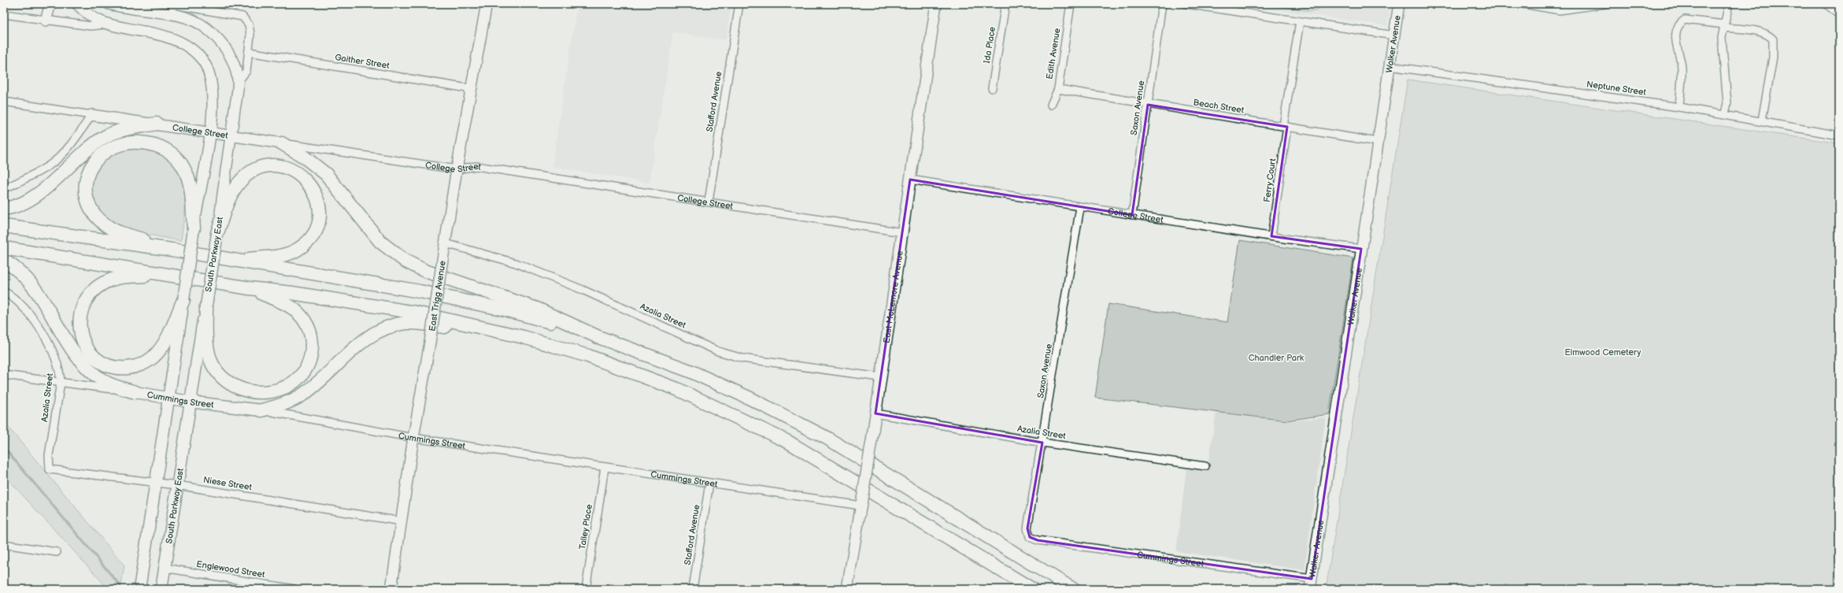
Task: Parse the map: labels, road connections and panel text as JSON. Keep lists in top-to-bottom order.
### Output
{
  "streets": {
    "main road": [
      "Walker Avenue",
      "College Street",
      "South Parkway East",
      "East Trigg Avenue",
      "East McLemore Avenue",
      "Cummings Street"
    ],
    "street": [
      "Ida Place",
      "Edith Avenue",
      "Gaither Street",
      "Neptune Street",
      "Stafford Avenue",
      "Beach Street",
      "Saxon Avenue",
      "Ferry Court",
      "Azalia Street",
      "Niese Street",
      "Talley Place",
      "Englewood Street"
    ]
  },
  "crossings": [
    ["Walker Avenue", "Neptune Street"],
    ["Walker Avenue", "Beach Street"],
    ["Walker Avenue", "College Street"],
    ["Walker Avenue", "Cummings Street"],
    ["Edith Avenue", "Beach Street"],
    ["Gaither Street", "East Trigg Avenue"],
    ["Stafford Avenue", "College Street"],
    ["Stafford Avenue", "Cummings Street"],
    ["Beach Street", "Saxon Avenue"],
    ["Beach Street", "Ferry Court"],
    ["Saxon Avenue", "College Street"],
    ["Saxon Avenue", "Azalia Street"],
    ["Saxon Avenue", "Cummings Street"],
    ["College Street", "Ferry Court"],
    ["College Street", "South Parkway East"],
    ["College Street", "East Trigg Avenue"],
    ["College Street", "East McLemore Avenue"],
    ["South Parkway East", "Cummings Street"],
    ["South Parkway East", "Niese Street"],
    ["South Parkway East", "Englewood Street"],
    ["East Trigg Avenue", "Azalia Street"],
    ["East Trigg Avenue", "Cummings Street"],
    ["East Trigg Avenue", "Niese Street"],
    ["East McLemore Avenue", "Azalia Street"],
    ["East McLemore Avenue", "Cummings Street"],
    ["Azalia Street", "Cummings Street"],
    ["Azalia Street", "Niese Street"],
    ["Cummings Street", "Talley Place"]
  ],
  "parks": ["Elmwood Cemetery", "Chandler Park"]
}
